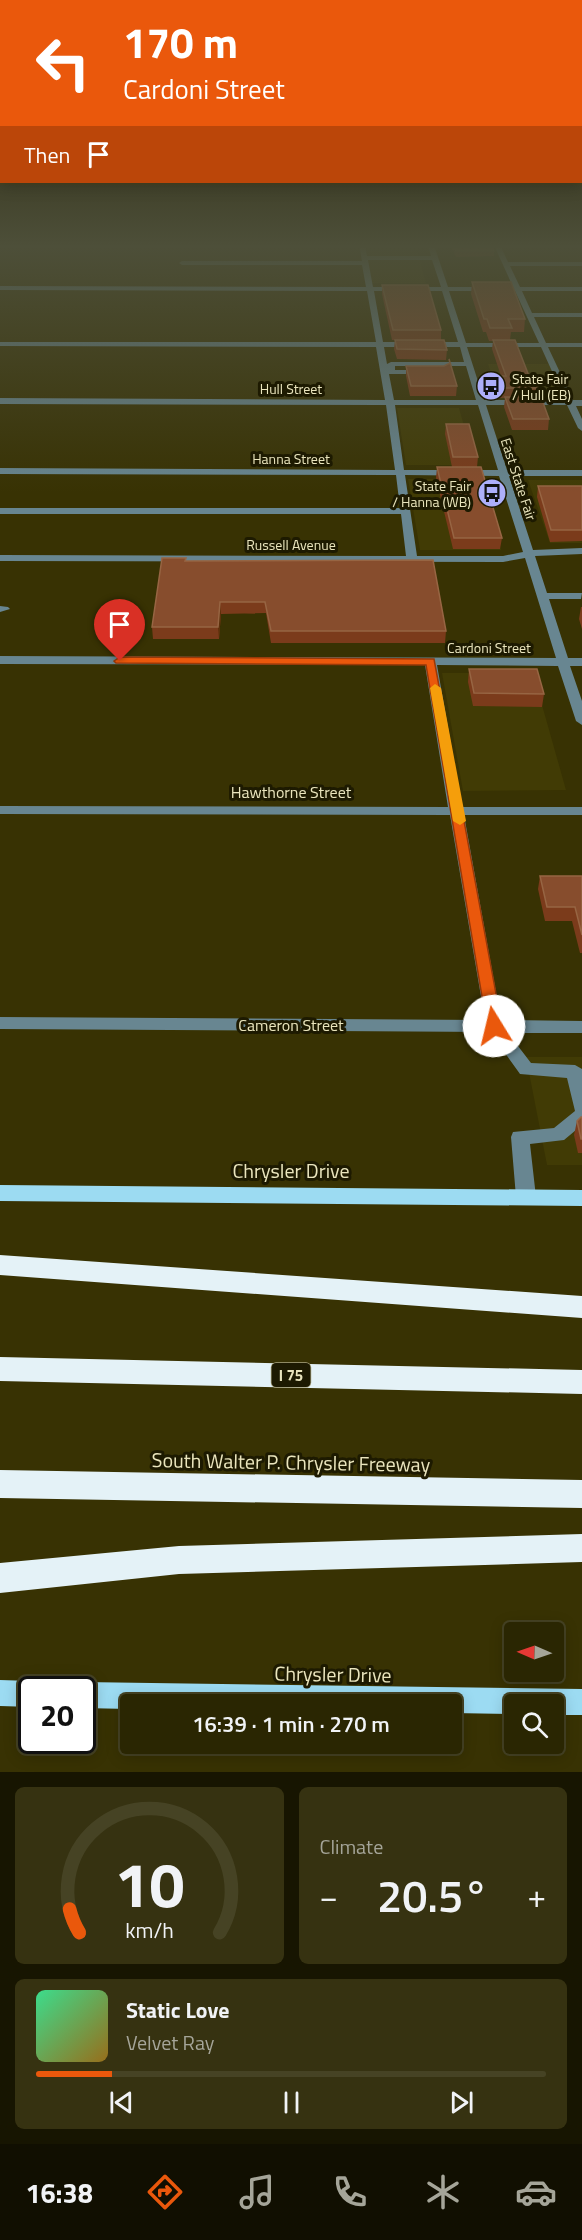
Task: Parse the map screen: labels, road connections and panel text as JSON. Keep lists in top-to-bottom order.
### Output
{
  "streets": {
    "highway": ["I 75", "South Walter P. Chrysler Freeway"],
    "main road": ["Chrysler Drive"],
    "street": [
      "Hull Street",
      "Hanna Street",
      "East State Fair",
      "Russell Avenue",
      "Cardoni Street",
      "Hawthorne Street",
      "Cameron Street"
    ]
  },
  "crossings": [
    ["Hull Street", "East State Fair"],
    ["Hanna Street", "East State Fair"],
    ["East State Fair", "Russell Avenue"],
    ["East State Fair", "Cardoni Street"]
  ],
  "places": {
    "bus stop": ["State Fair / Hull (EB)", "State Fair / Hanna (WB)"]
  },
  "north": "left",
  "page": {
    "turn": ["170 m", "Cardoni Street"],
    "then": "Then",
    "limit": "20",
    "trip": "16:39 · 1 min · 270 m",
    "tile": "Climate",
    "heat": ["−", "20.5°", "+"],
    "song": ["Static Love", "Velvet Ray"],
    "tabs": "16:38",
    "gauge": ["10", "km/h"]
  }
}
